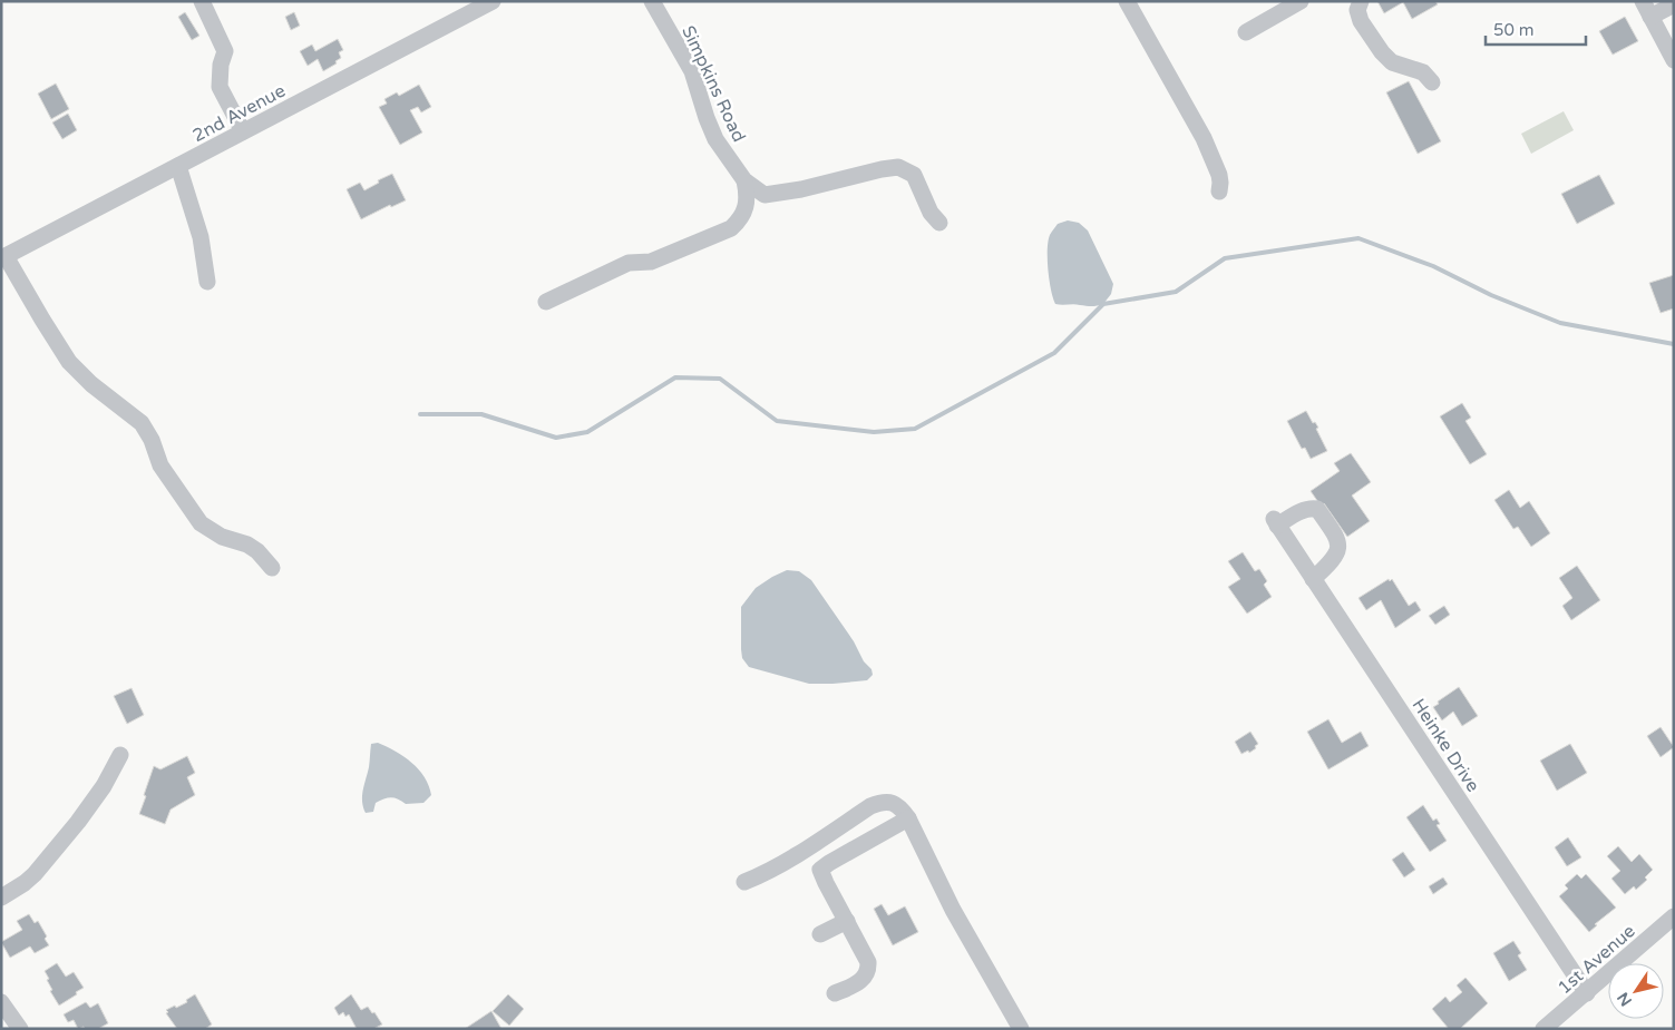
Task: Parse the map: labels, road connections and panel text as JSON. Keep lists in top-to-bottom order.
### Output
{
  "streets": {
    "street": [
      "Simpkins Road",
      "2nd Avenue",
      "Heinke Drive",
      "1st Avenue"
    ]
  },
  "crossings": [
    ["Heinke Drive", "1st Avenue"]
  ],
  "scale_bar": "50 m",
  "north": "bottom left"
}
